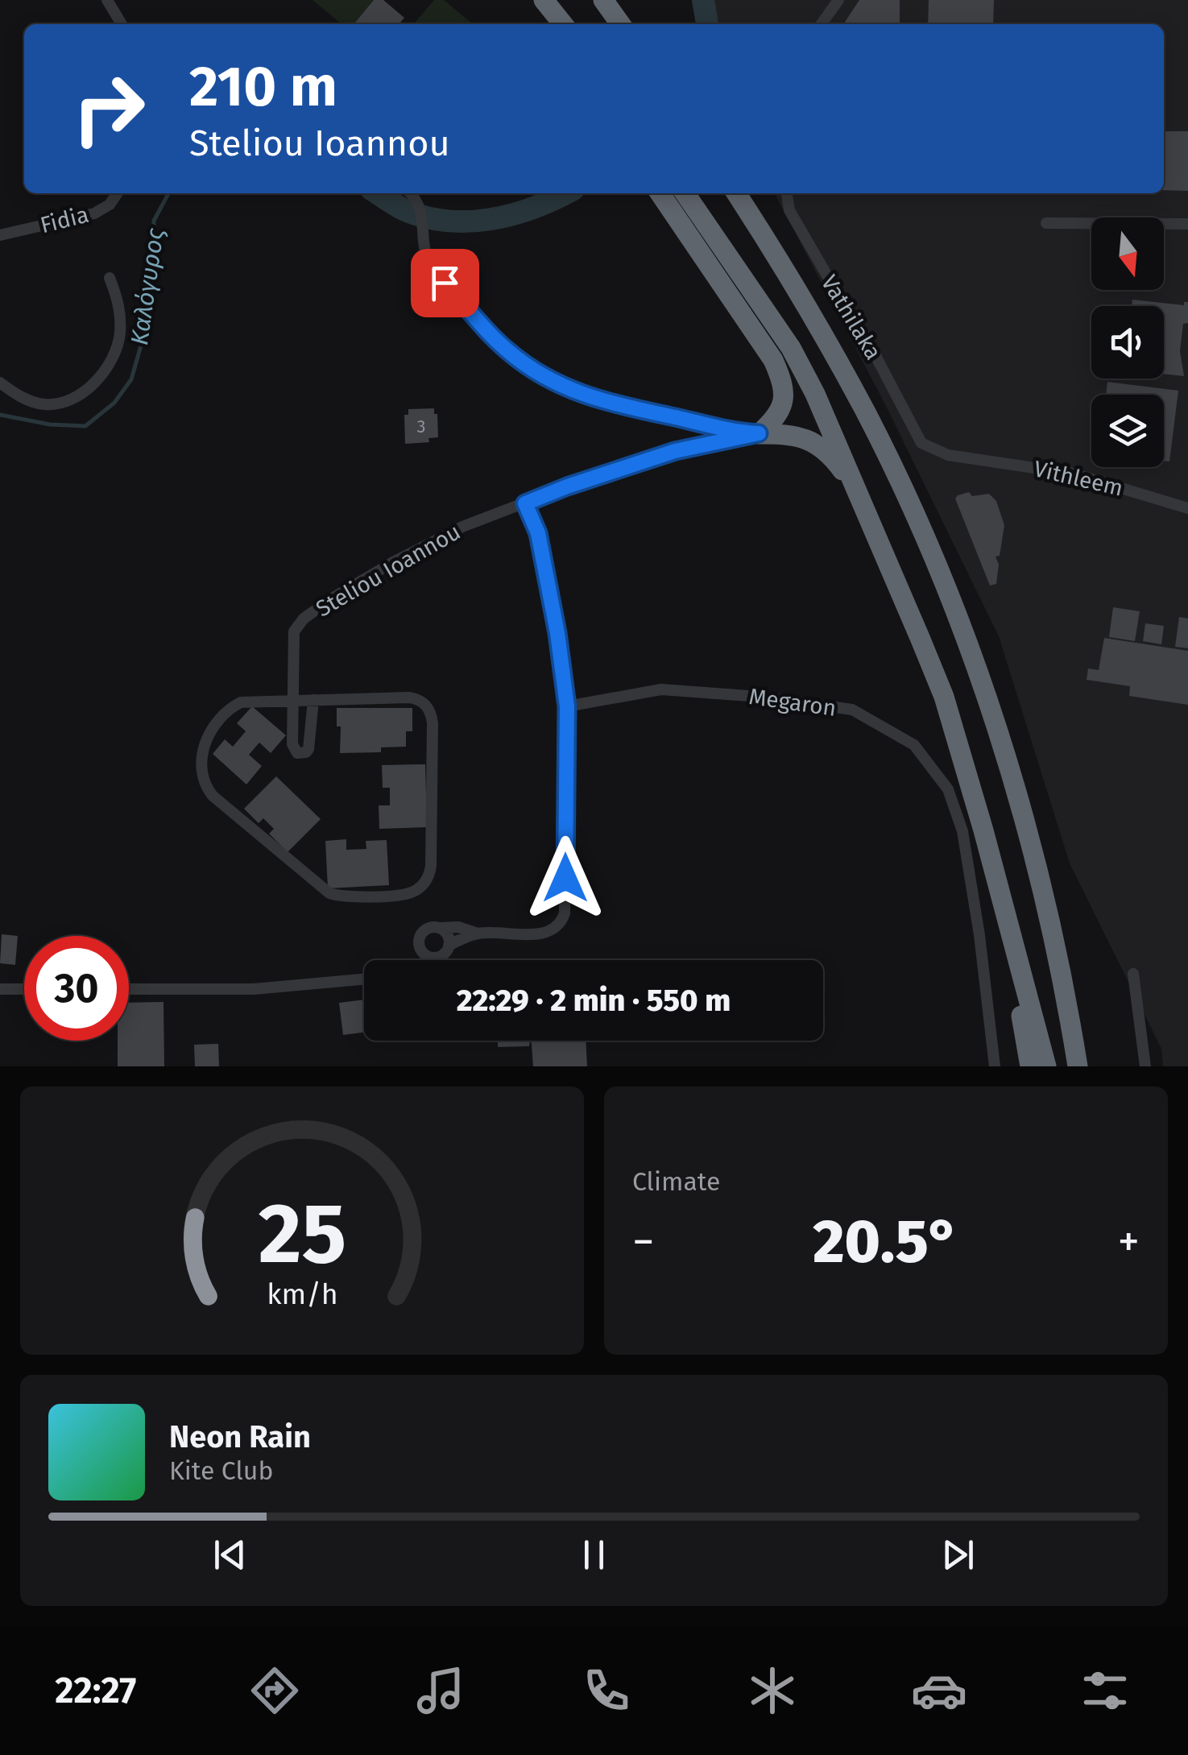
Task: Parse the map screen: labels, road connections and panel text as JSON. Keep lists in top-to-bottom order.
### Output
{
  "streets": {
    "street": [
      "Fidia",
      "Vathilaka",
      "Vithleem",
      "Steliou Ioannou",
      "Megaron"
    ]
  },
  "crossings": [
    ["Vathilaka", "Vithleem"]
  ],
  "water": ["Καλόγυρος"],
  "house_numbers": ["3"],
  "north": "bottom",
  "page": {
    "turn": ["210 m", "Steliou Ioannou"],
    "limit": "30",
    "trip": "22:29 · 2 min · 550 m",
    "tile": "Climate",
    "heat": ["−", "20.5°", "+"],
    "song": ["Neon Rain", "Kite Club"],
    "tabs": "22:27",
    "gauge": ["25", "km/h"]
  }
}
